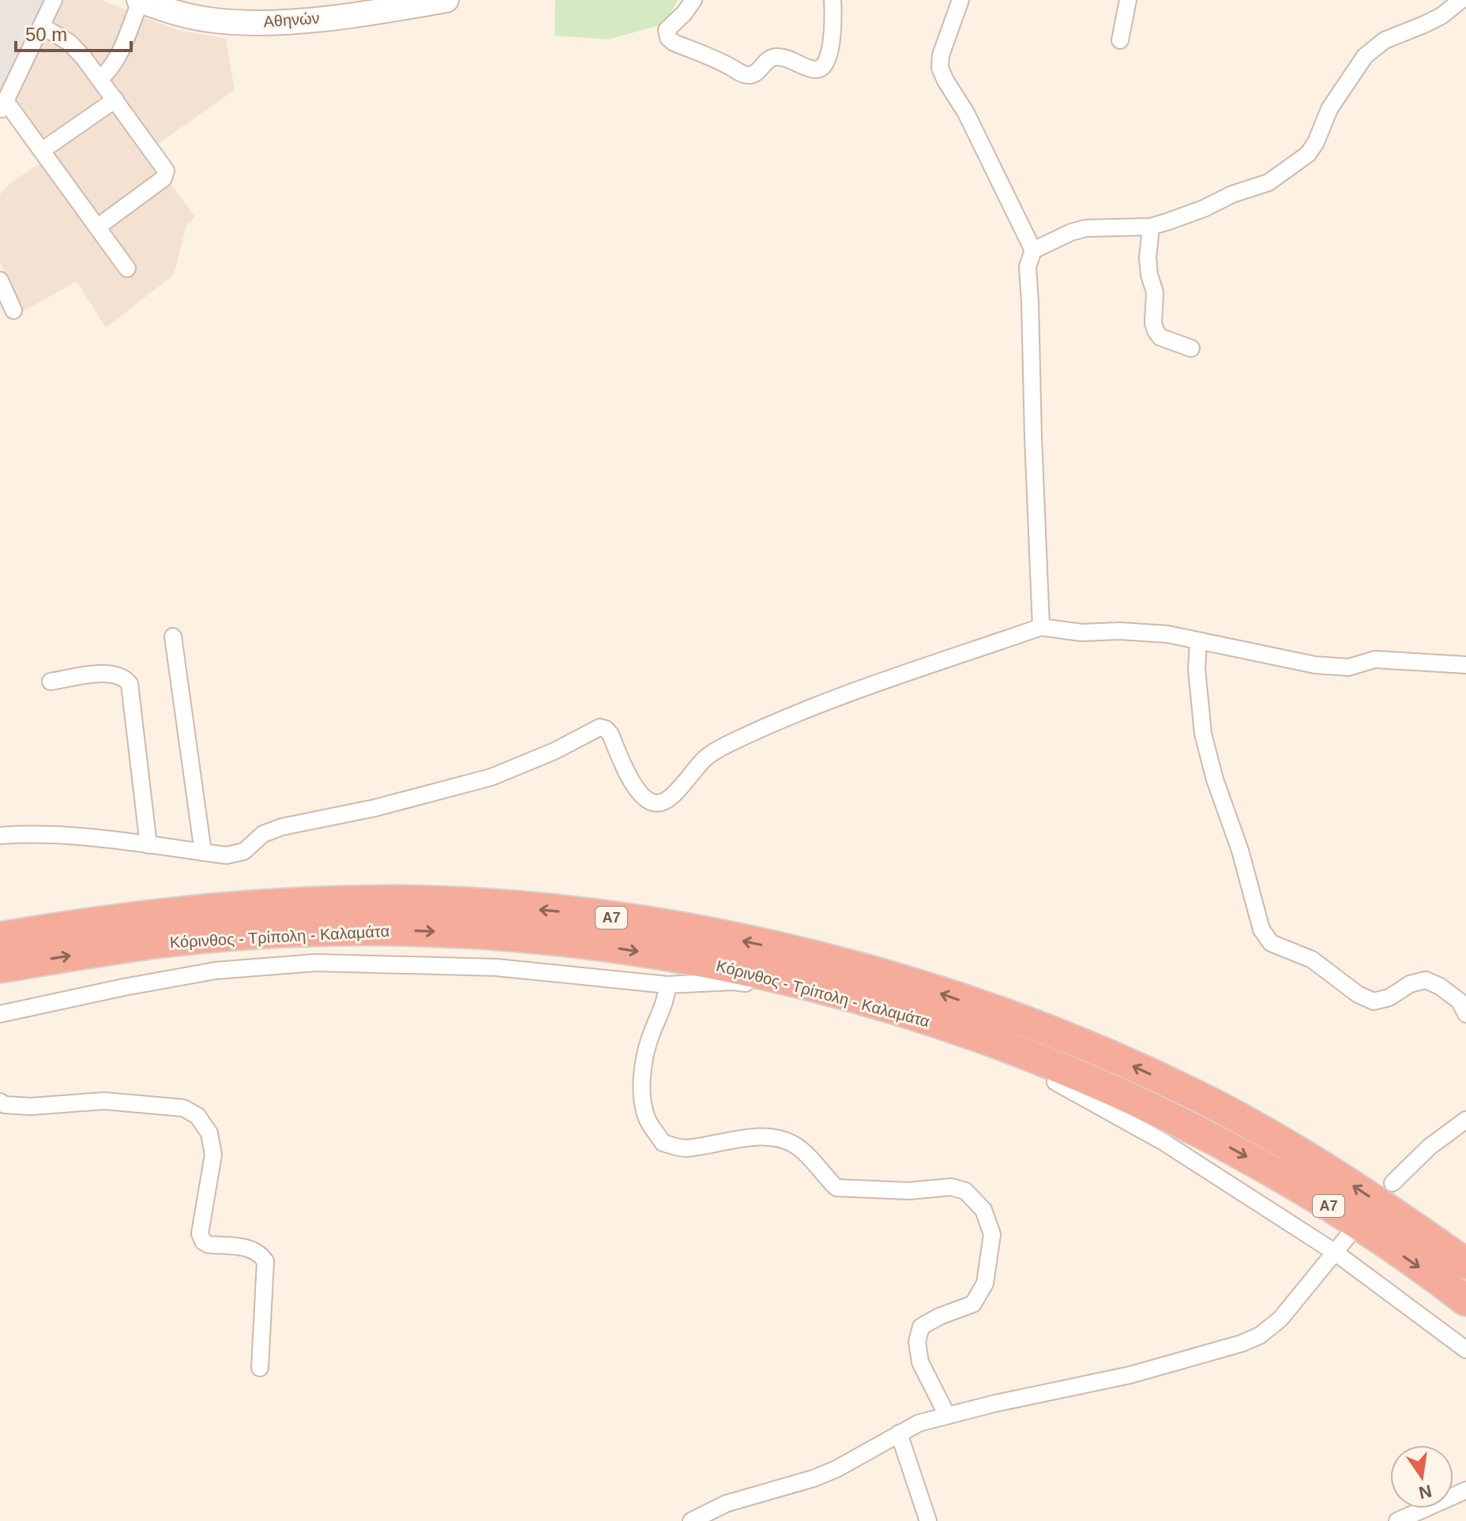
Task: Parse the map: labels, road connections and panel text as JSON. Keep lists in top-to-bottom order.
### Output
{
  "streets": {
    "highway": ["Α7", "Κόρινθος - Τρίπολη - Καλαμάτα"],
    "main road": ["Αθηνών"]
  },
  "scale_bar": "50 m",
  "north": "bottom"
}
